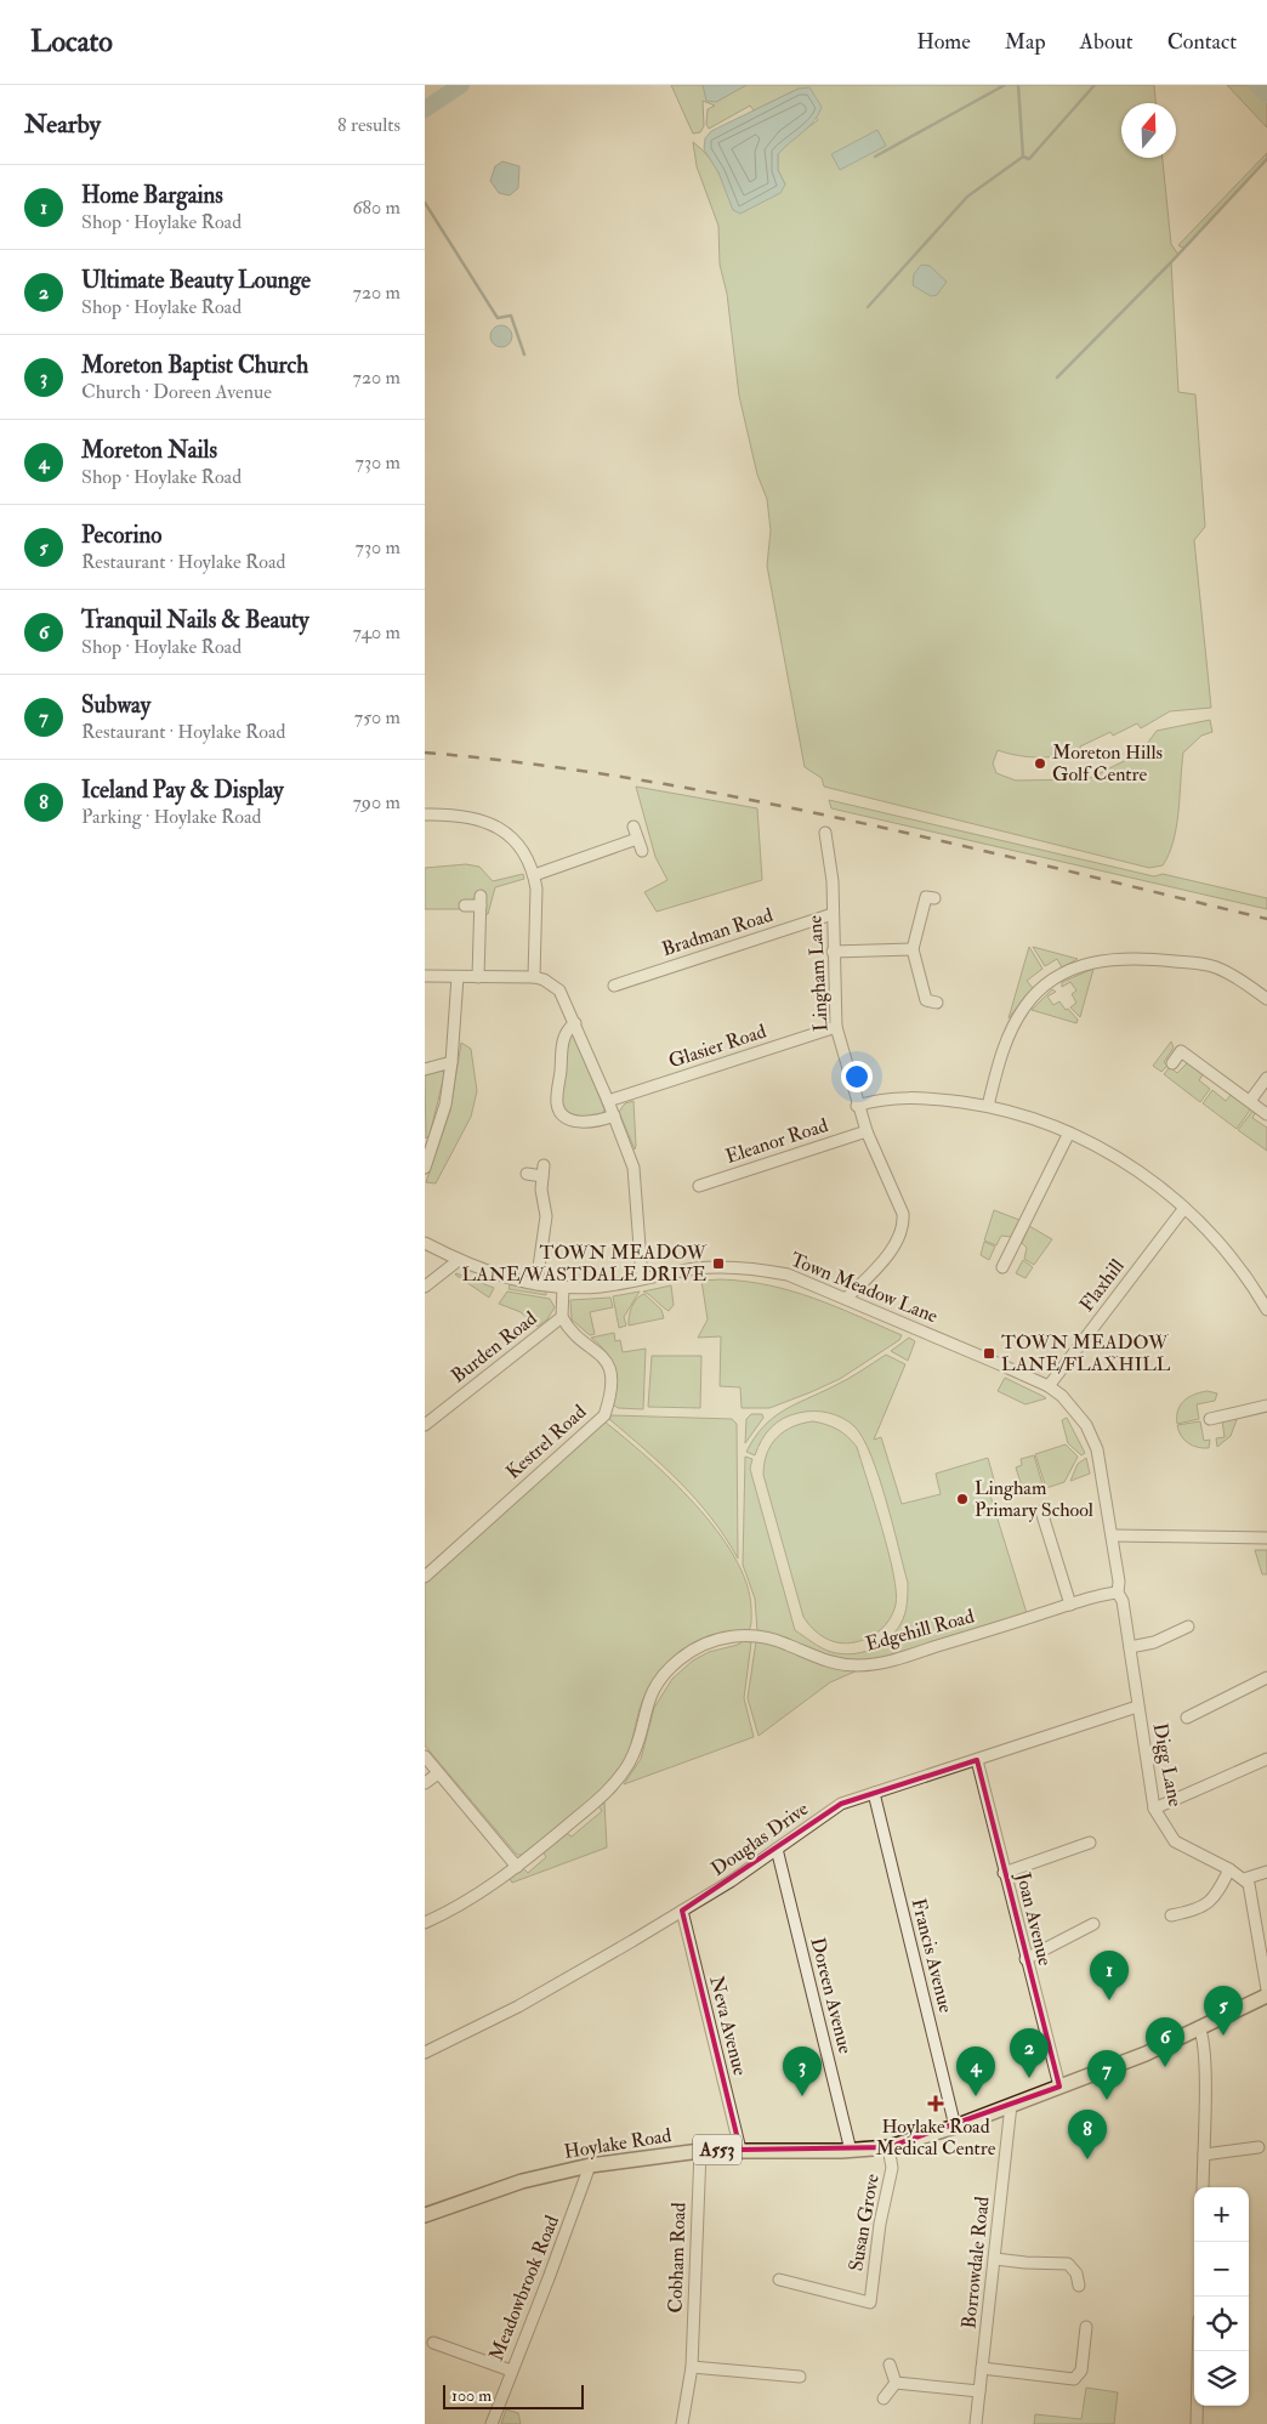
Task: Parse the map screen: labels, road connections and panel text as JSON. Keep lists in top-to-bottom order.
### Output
{
  "streets": {
    "main road": ["Hoylake Road", "A553"],
    "street": [
      "Bradman Road",
      "Lingham Lane",
      "Glasier Road",
      "Eleanor Road",
      "Flaxhill",
      "Town Meadow Lane",
      "Burden Road",
      "Kestrel Road",
      "Edgehill Road",
      "Digg Lane",
      "Douglas Drive",
      "Joan Avenue",
      "Francis Avenue",
      "Doreen Avenue",
      "Neva Avenue",
      "Susan Grove",
      "Cobham Road",
      "Borrowdale Road",
      "Meadowbrook Road"
    ]
  },
  "crossings": [
    ["Bradman Road", "Lingham Lane"],
    ["Lingham Lane", "Glasier Road"],
    ["Lingham Lane", "Eleanor Road"],
    ["Lingham Lane", "Town Meadow Lane"],
    ["Flaxhill", "Town Meadow Lane"],
    ["Town Meadow Lane", "Burden Road"],
    ["Town Meadow Lane", "Digg Lane"],
    ["Burden Road", "Kestrel Road"],
    ["Edgehill Road", "Digg Lane"],
    ["Digg Lane", "Douglas Drive"],
    ["Douglas Drive", "Joan Avenue"],
    ["Douglas Drive", "Francis Avenue"],
    ["Douglas Drive", "Doreen Avenue"],
    ["Douglas Drive", "Neva Avenue"],
    ["Joan Avenue", "Hoylake Road"],
    ["Francis Avenue", "Hoylake Road"],
    ["Doreen Avenue", "Hoylake Road"],
    ["Neva Avenue", "Hoylake Road"],
    ["Hoylake Road", "Susan Grove"],
    ["Hoylake Road", "Cobham Road"],
    ["Hoylake Road", "Borrowdale Road"],
    ["Hoylake Road", "Meadowbrook Road"]
  ],
  "places": {
    "other": ["Moreton Hills Golf Centre", "Lingham Primary School"],
    "transit": ["TOWN MEADOW LANE/WASTDALE DRIVE", "TOWN MEADOW LANE/FLAXHILL"],
    "health": ["Hoylake Road Medical Centre"]
  },
  "scale_bar": "100 m",
  "north": "top",
  "page": {
    "header": "Locato",
    "nav": [
      "Home",
      "Map",
      "About",
      "Contact"
    ],
    "heading": ["Nearby", "8 results"],
    "list": [
      {
        "mark": "1",
        "name": "Home Bargains",
        "note": "Shop · Hoylake Road",
        "value": "680 m"
      },
      {
        "mark": "2",
        "name": "Ultimate Beauty Lounge",
        "note": "Shop · Hoylake Road",
        "value": "720 m"
      },
      {
        "mark": "3",
        "name": "Moreton Baptist Church",
        "note": "Church · Doreen Avenue",
        "value": "720 m"
      },
      {
        "mark": "4",
        "name": "Moreton Nails",
        "note": "Shop · Hoylake Road",
        "value": "730 m"
      },
      {
        "mark": "5",
        "name": "Pecorino",
        "note": "Restaurant · Hoylake Road",
        "value": "730 m"
      },
      {
        "mark": "6",
        "name": "Tranquil Nails & Beauty",
        "note": "Shop · Hoylake Road",
        "value": "740 m"
      },
      {
        "mark": "7",
        "name": "Subway",
        "note": "Restaurant · Hoylake Road",
        "value": "750 m"
      },
      {
        "mark": "8",
        "name": "Iceland Pay & Display",
        "note": "Parking · Hoylake Road",
        "value": "790 m"
      }
    ],
    "pins": [
      "1",
      "5",
      "6",
      "2",
      "3",
      "4",
      "7",
      "8"
    ],
    "map_buttons": ["+", "−"],
    "scale": "100 m"
  }
}
